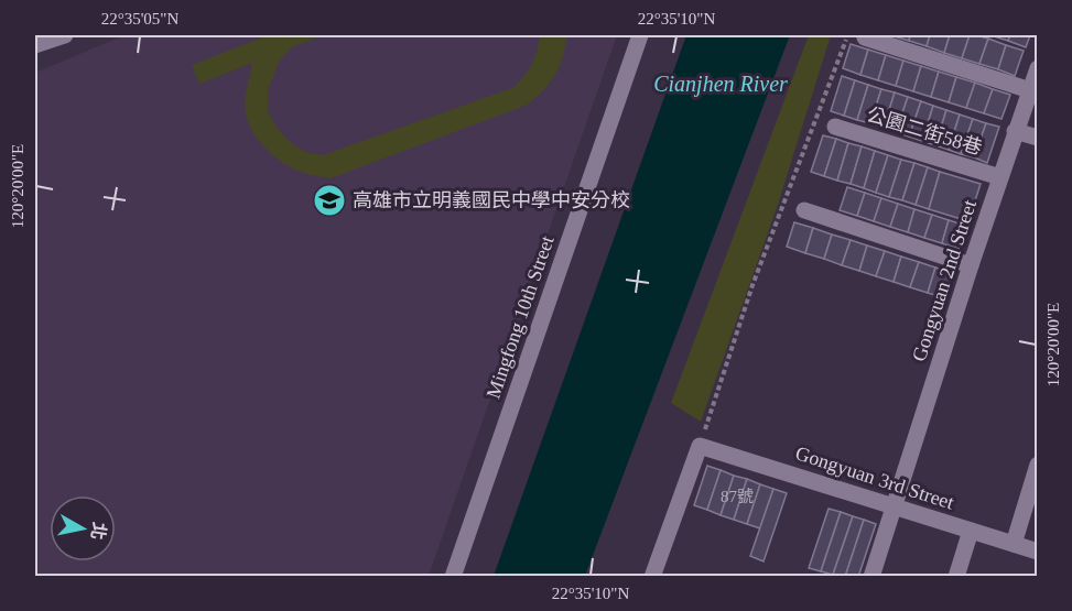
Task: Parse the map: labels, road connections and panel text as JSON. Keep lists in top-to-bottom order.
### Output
{
  "streets": {
    "street": [
      "公園二街58巷",
      "Gongyuan 2nd Street",
      "Mingfong 10th Street",
      "Gongyuan 3rd Street"
    ]
  },
  "crossings": [
    ["公園二街58巷", "Gongyuan 2nd Street"],
    ["Gongyuan 2nd Street", "Gongyuan 3rd Street"]
  ],
  "water": ["Cianjhen River"],
  "places": {
    "school or university": ["高雄市立明義國民中學中安分校"]
  },
  "house_numbers": ["87號"],
  "north": "right",
  "coordinates": ["22°35'05\"N", "22°35'10\"N", "120°20'00\"E"]
}
